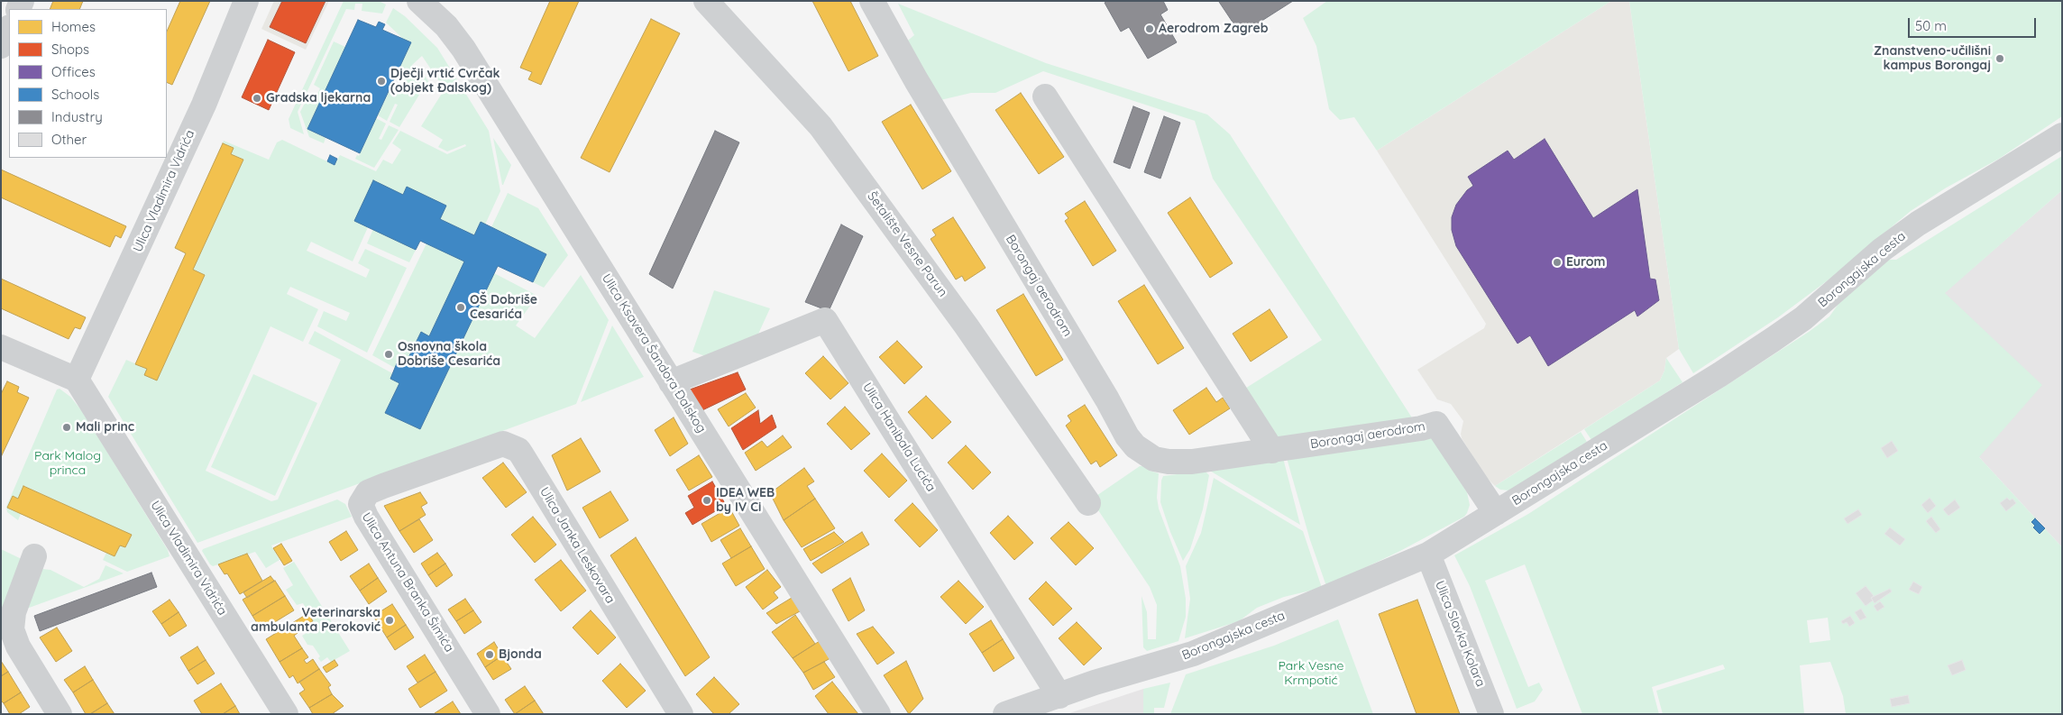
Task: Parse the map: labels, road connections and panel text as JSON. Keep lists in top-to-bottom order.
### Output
{
  "streets": {
    "street": [
      "Ulica Vladimira Vidrića",
      "Šetalište Vesne Parun",
      "Borongajska cesta",
      "Borongaj aerodrom",
      "Ulica Ksavera Šandora Đalskog",
      "Ulica Hanibala Lucića",
      "Ulica Janka Leskovara",
      "Ulica Antuna Branka Šimića",
      "Ulica Slavka Kolara"
    ]
  },
  "crossings": [
    ["Borongajska cesta", "Borongaj aerodrom"],
    ["Borongajska cesta", "Ulica Hanibala Lucića"],
    ["Borongajska cesta", "Ulica Slavka Kolara"],
    ["Ulica Ksavera Šandora Đalskog", "Ulica Hanibala Lucića"],
    ["Ulica Janka Leskovara", "Ulica Antuna Branka Šimića"]
  ],
  "parks": ["Park Malog princa", "Park Vesne Krmpotić"],
  "places": [
    "Aerodrom Zagreb",
    "Znanstveno-učilišni kampus Borongaj",
    "Dječji vrtić Cvrčak (objekt Đalskog)",
    "Gradska ljekarna",
    "Eurom",
    "OŠ Dobriše Cesarića",
    "Osnovna škola Dobriše Cesarića",
    "Mali princ",
    "IDEA WEB by IV Ci",
    "Veterinarska ambulanta Peroković",
    "Bjonda"
  ],
  "legend": [
    "Homes",
    "Shops",
    "Offices",
    "Schools",
    "Industry",
    "Other"
  ],
  "scale_bar": "50 m"
}
